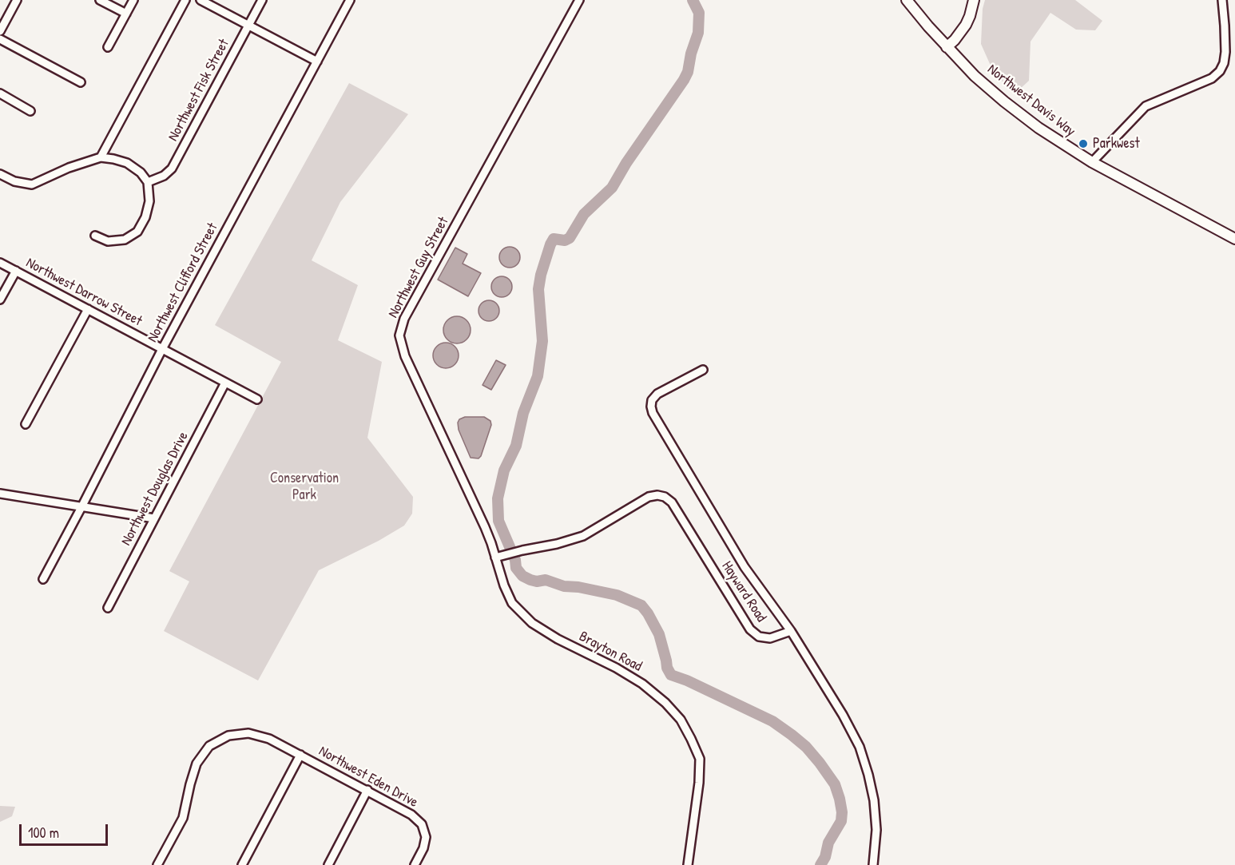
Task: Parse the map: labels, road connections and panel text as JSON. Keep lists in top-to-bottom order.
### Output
{
  "streets": {
    "main road": ["Northwest Davis Way"],
    "street": [
      "Northwest Fisk Street",
      "Northwest Guy Street",
      "Northwest Clifford Street",
      "Northwest Darrow Street",
      "Northwest Douglas Drive",
      "Hayward Road",
      "Brayton Road",
      "Northwest Eden Drive"
    ]
  },
  "crossings": [
    ["Northwest Guy Street", "Hayward Road"],
    ["Northwest Guy Street", "Brayton Road"],
    ["Northwest Clifford Street", "Northwest Darrow Street"],
    ["Northwest Darrow Street", "Northwest Douglas Drive"],
    ["Hayward Road", "Brayton Road"]
  ],
  "parks": ["Conservation Park"],
  "places": ["Parkwest"],
  "scale_bar": "100 m"
}
